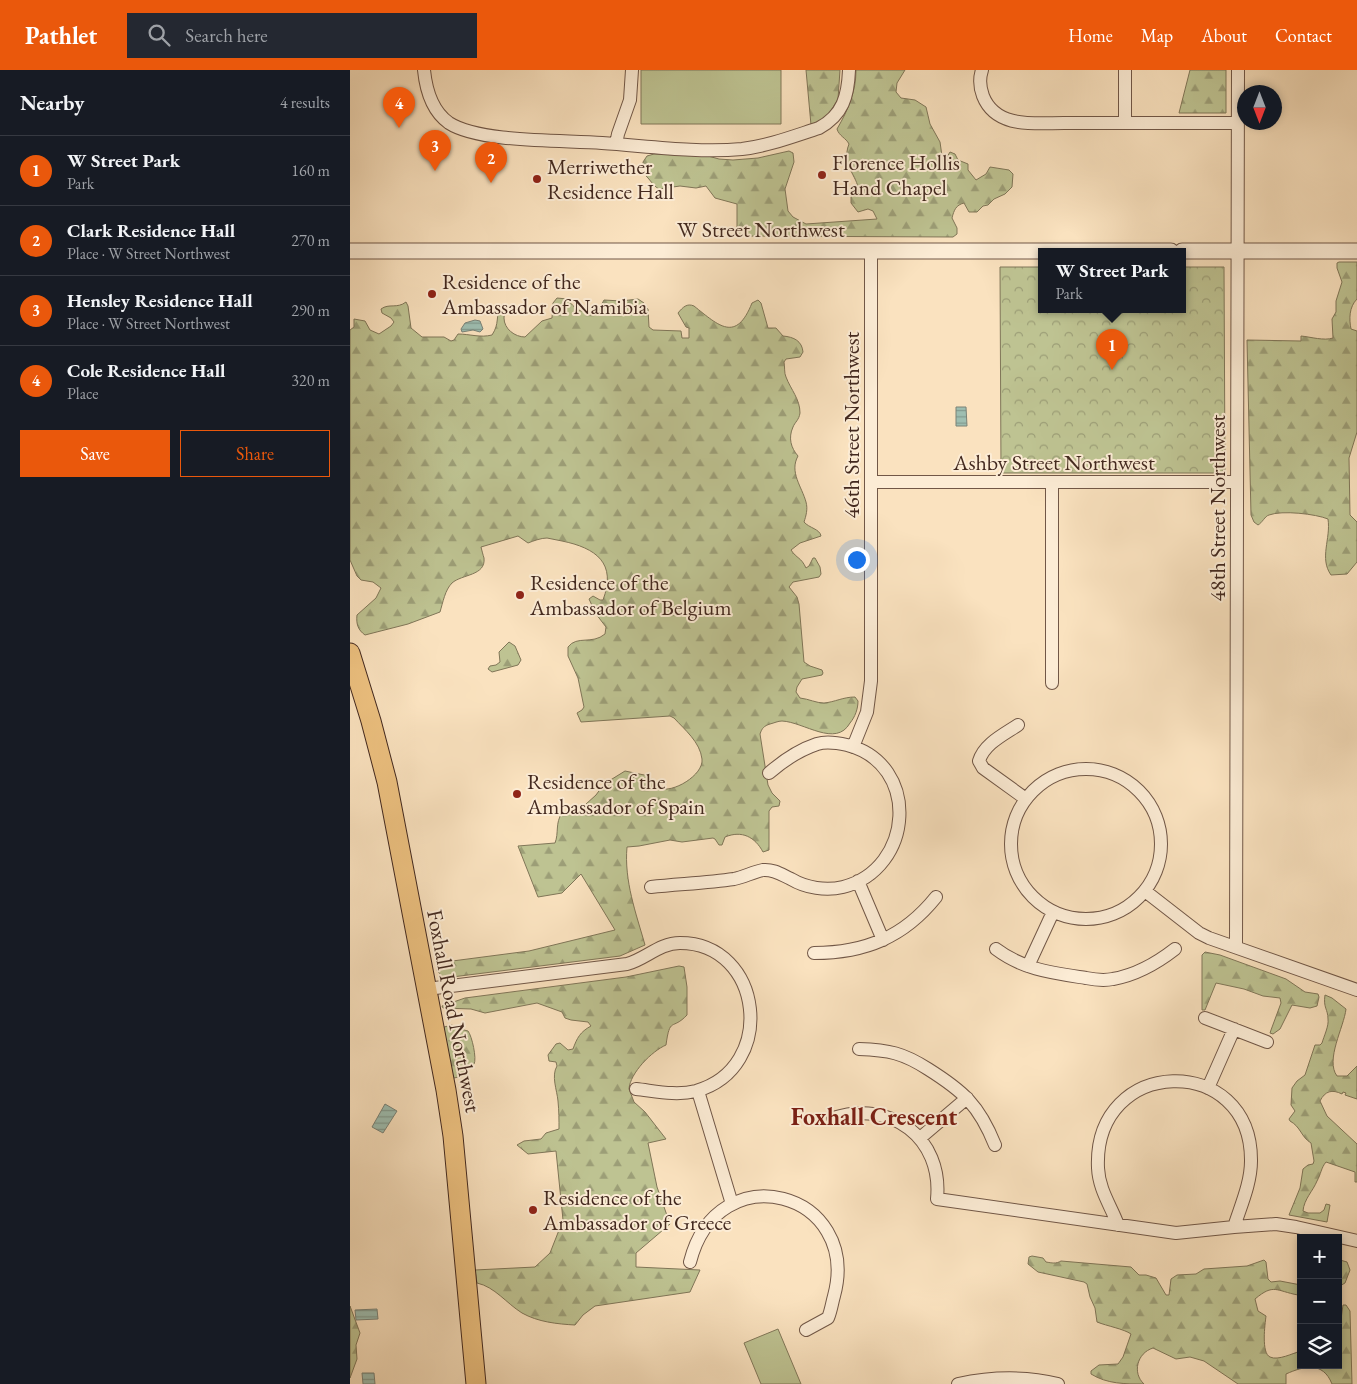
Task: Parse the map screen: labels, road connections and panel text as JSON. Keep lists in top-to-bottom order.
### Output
{
  "streets": {
    "main road": ["Foxhall Road Northwest"],
    "street": [
      "W Street Northwest",
      "46th Street Northwest",
      "Ashby Street Northwest",
      "48th Street Northwest"
    ]
  },
  "crossings": [
    ["W Street Northwest", "46th Street Northwest"],
    ["46th Street Northwest", "Ashby Street Northwest"],
    ["Ashby Street Northwest", "48th Street Northwest"]
  ],
  "districts": ["Foxhall Crescent"],
  "places": [
    "Florence Hollis Hand Chapel",
    "Merriwether Residence Hall",
    "Residence of the Ambassador of Namibia",
    "Residence of the Ambassador of Belgium",
    "Residence of the Ambassador of Spain",
    "Residence of the Ambassador of Greece"
  ],
  "north": "bottom",
  "page": {
    "header": "Pathlet",
    "search": "Search here",
    "nav": [
      "Home",
      "Map",
      "About",
      "Contact"
    ],
    "heading": ["Nearby", "4 results"],
    "pins": [
      "4",
      "3",
      "2",
      "1"
    ],
    "list": [
      {
        "mark": "1",
        "name": "W Street Park",
        "note": "Park",
        "value": "160 m"
      },
      {
        "mark": "2",
        "name": "Clark Residence Hall",
        "note": "Place · W Street Northwest",
        "value": "270 m"
      },
      {
        "mark": "3",
        "name": "Hensley Residence Hall",
        "note": "Place · W Street Northwest",
        "value": "290 m"
      },
      {
        "mark": "4",
        "name": "Cole Residence Hall",
        "note": "Place",
        "value": "320 m"
      }
    ],
    "popup": ["W Street Park", "Park"],
    "buttons": ["Save", "Share"],
    "map_buttons": ["+", "−"]
  }
}
